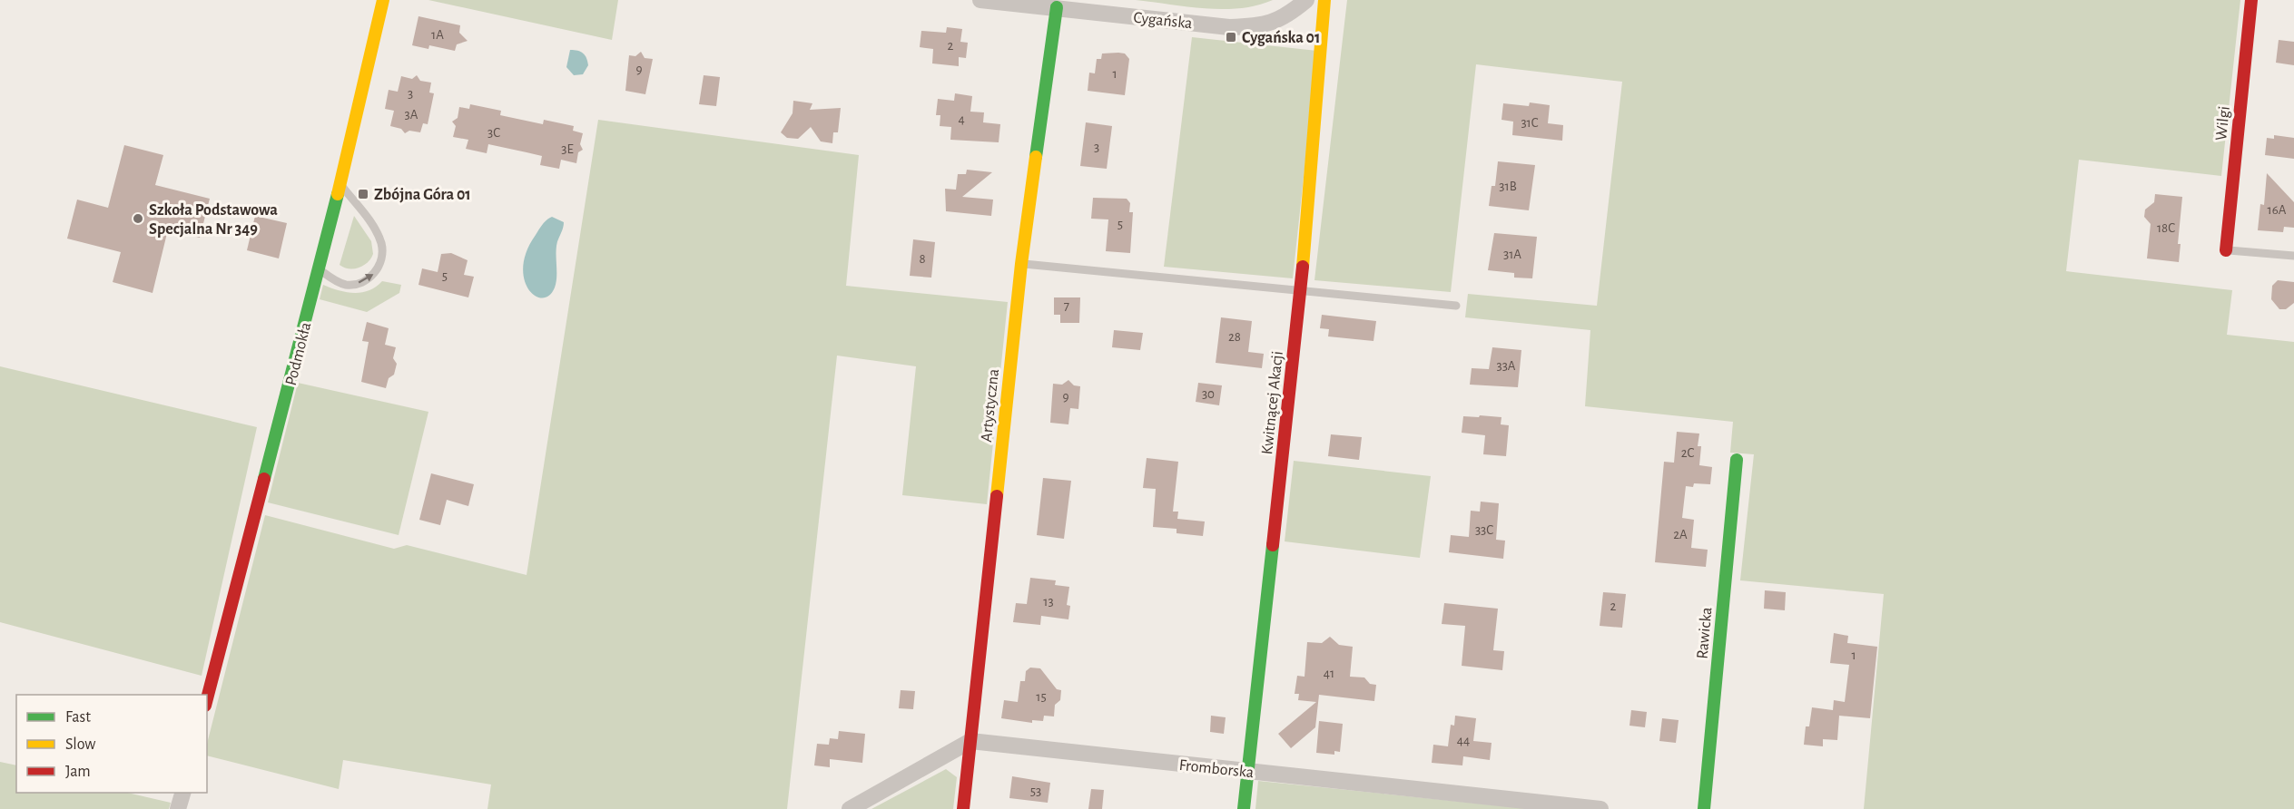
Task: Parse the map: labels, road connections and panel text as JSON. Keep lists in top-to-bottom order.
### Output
{
  "streets": {
    "street": [
      "Cygańska",
      "Wilgi",
      "Podmokła",
      "Kwitnącej Akacji",
      "Artystyczna",
      "Rawicka",
      "Fromborska"
    ]
  },
  "crossings": [
    ["Cygańska", "Artystyczna"],
    ["Kwitnącej Akacji", "Fromborska"],
    ["Artystyczna", "Fromborska"]
  ],
  "places": {
    "transit": ["Cygańska 01", "Zbójna Góra 01"],
    "other": ["Szkoła Podstawowa Specjalna Nr 349"]
  },
  "house_numbers": [
    "1A",
    "2",
    "9",
    "1",
    "3",
    "3A",
    "4",
    "31C",
    "3C",
    "3",
    "3E",
    "31B",
    "16A",
    "5",
    "18C",
    "31A",
    "8",
    "5",
    "7",
    "28",
    "33A",
    "30",
    "9",
    "2C",
    "33C",
    "2A",
    "13",
    "2",
    "1",
    "41",
    "15",
    "44",
    "53"
  ],
  "legend": ["Fast", "Slow", "Jam"]
}
